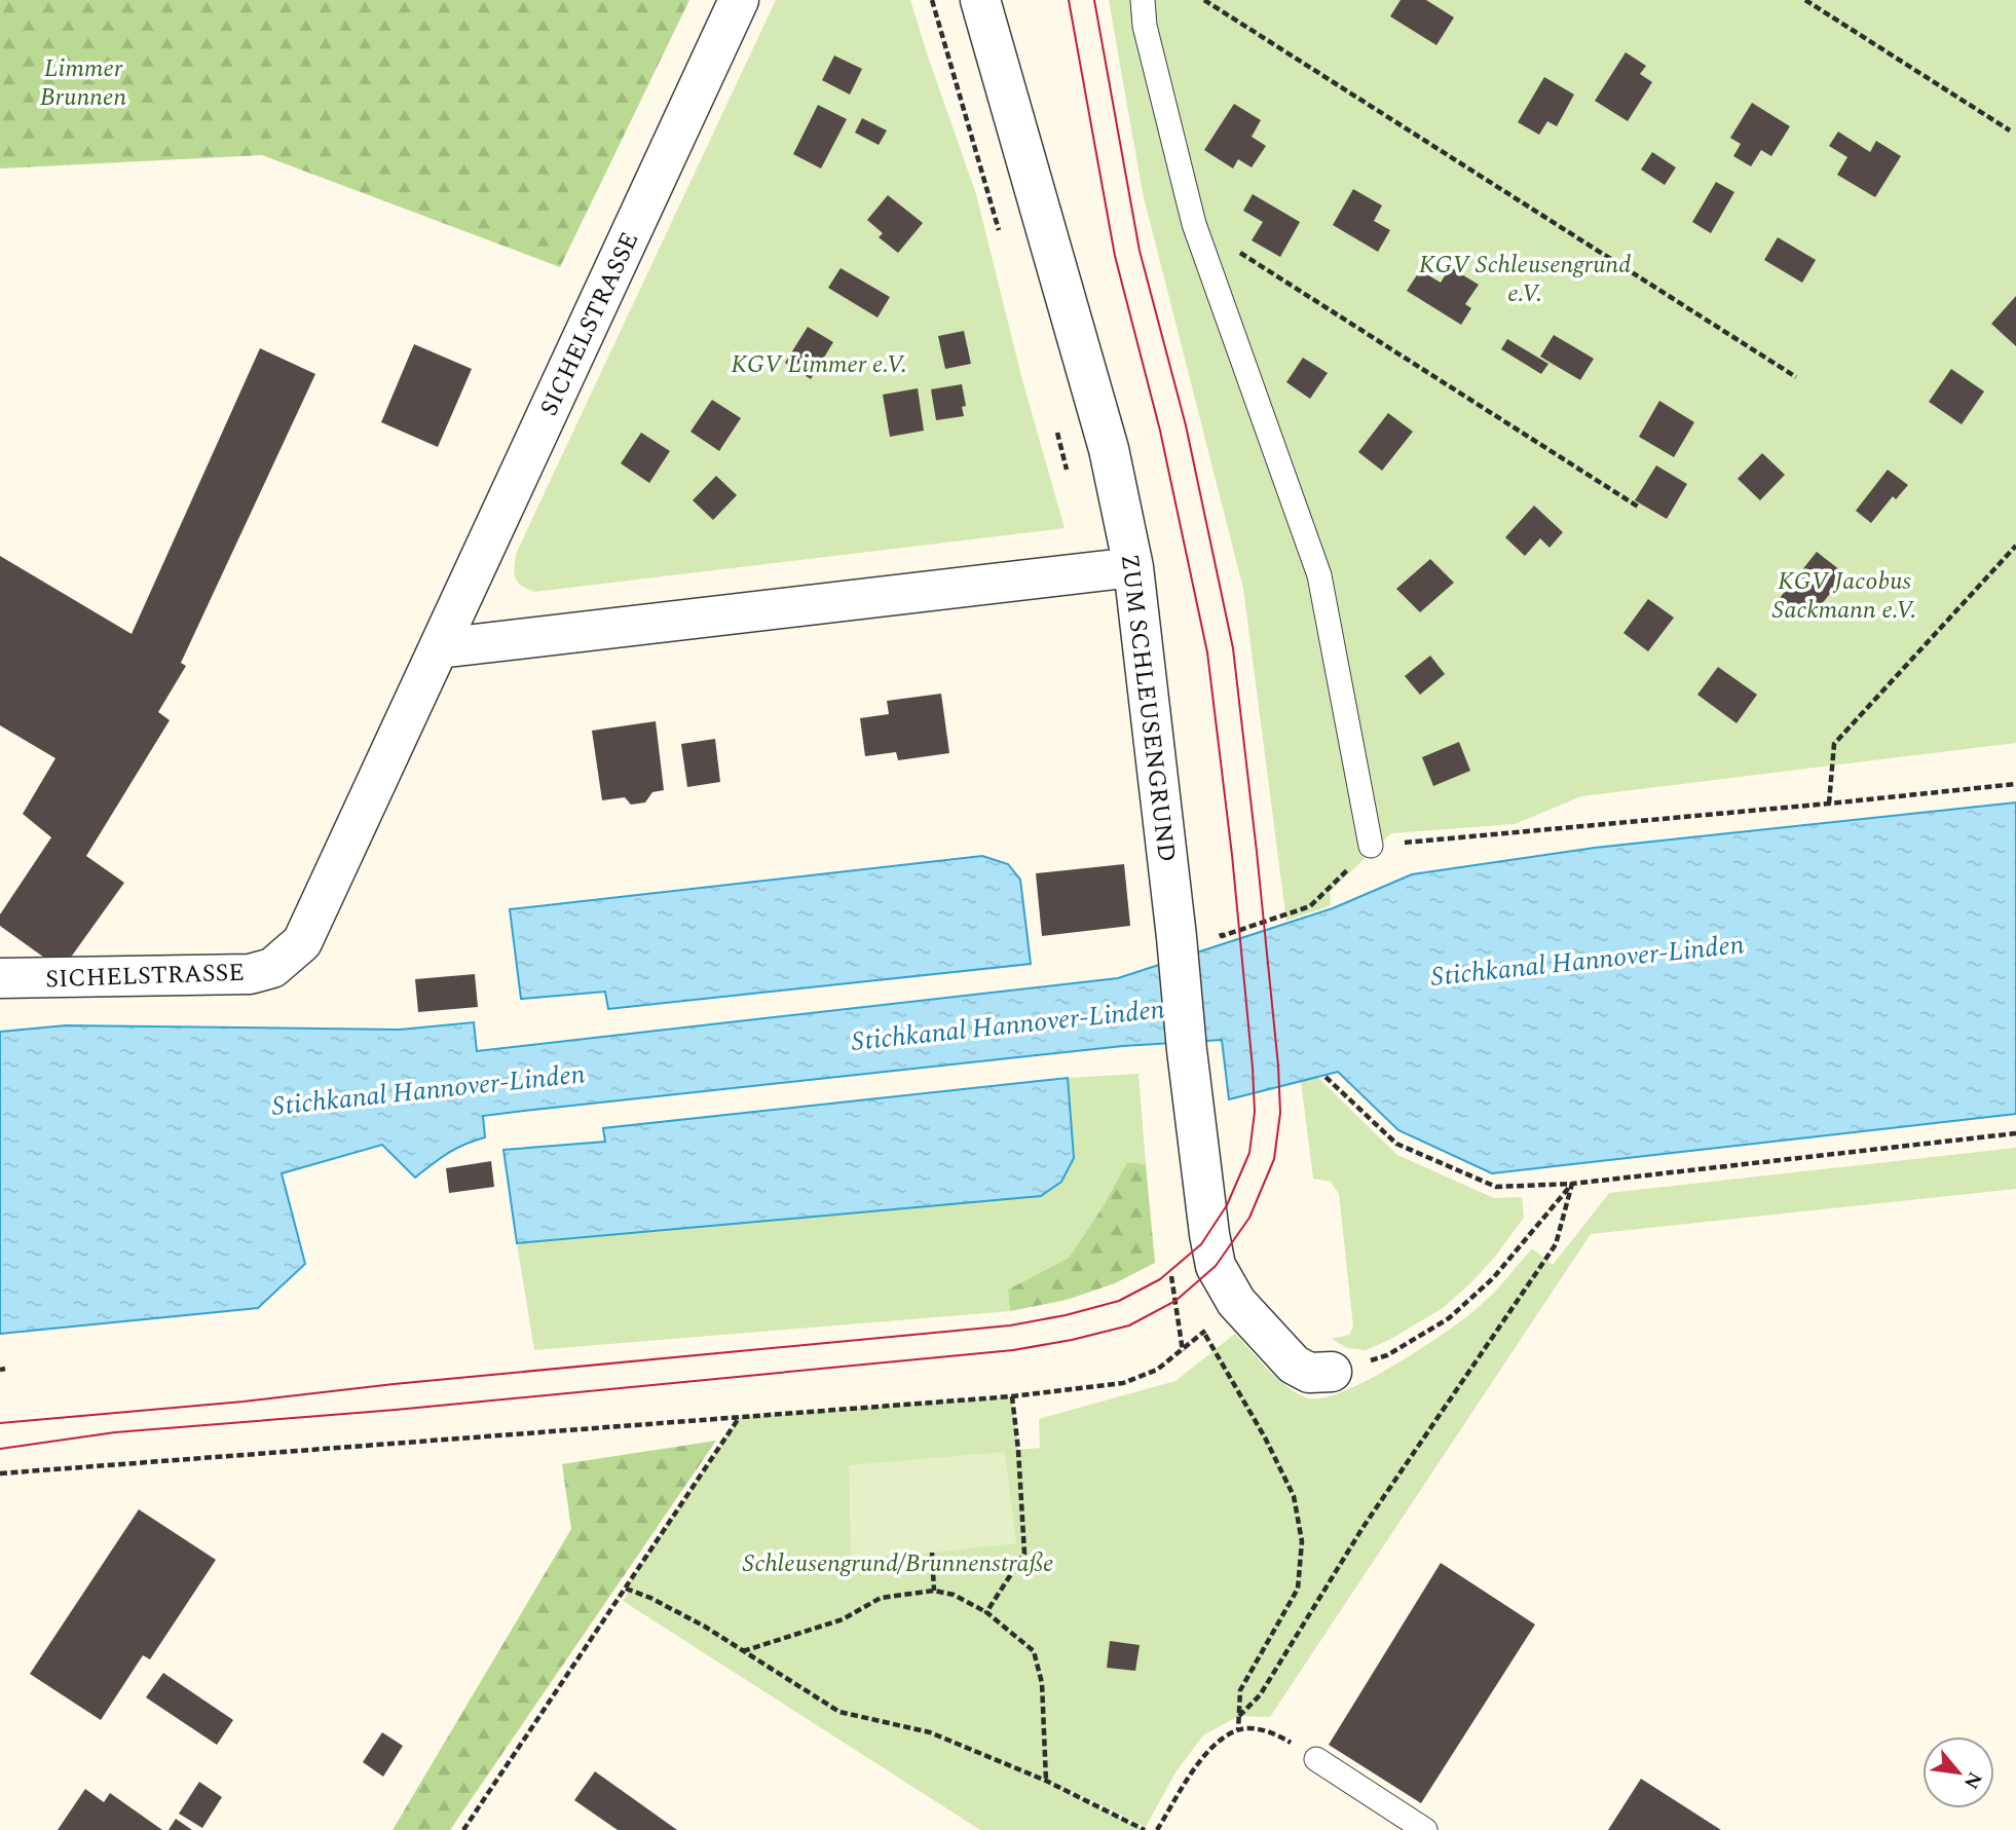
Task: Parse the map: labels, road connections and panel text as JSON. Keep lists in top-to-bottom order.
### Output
{
  "streets": {
    "street": ["SICHELSTRASSE", "ZUM SCHLEUSENGRUND"]
  },
  "water": ["Stichkanal Hannover-Linden"],
  "parks": [
    "Limmer Brunnen",
    "KGV Schleusengrund e.V.",
    "KGV Limmer e.V.",
    "KGV Jacobus Sackmann e.V.",
    "Schleusengrund/Brunnenstraße"
  ],
  "north": "bottom right"
}
